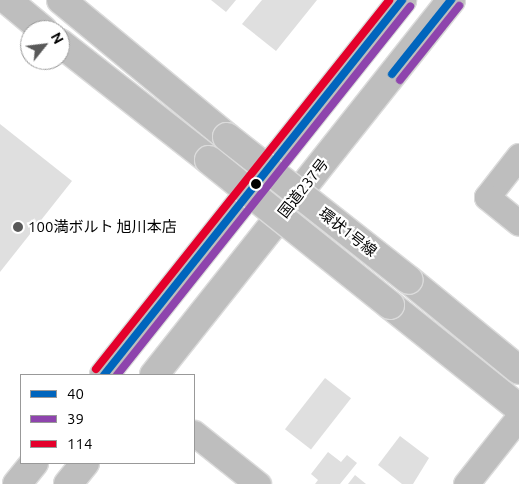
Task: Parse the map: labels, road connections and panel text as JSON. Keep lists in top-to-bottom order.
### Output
{
  "streets": {
    "main road": ["国道237号", "環状1号線"]
  },
  "places": ["100満ボルト 旭川本店"],
  "lines": ["transit line 40", "transit line 114", "transit line 39"],
  "legend": ["40", "39", "114"],
  "north": "top right"
}
